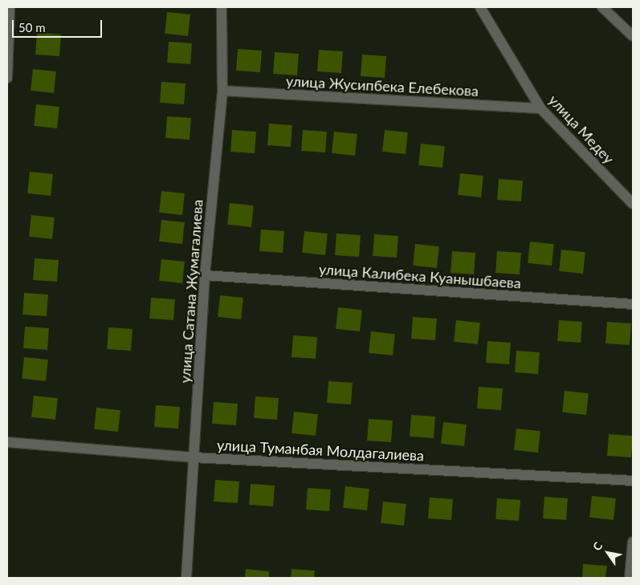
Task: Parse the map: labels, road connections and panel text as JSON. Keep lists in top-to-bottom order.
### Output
{
  "streets": {
    "street": [
      "улица Жусипбека Елебекова",
      "улица Медеу",
      "улица Калибека Куанышбаева",
      "улица Сатана Жумагалиева",
      "улица Туманбая Молдагалиева"
    ]
  },
  "crossings": [
    ["улица Жусипбека Елебекова", "улица Медеу"],
    ["улица Жусипбека Елебекова", "улица Сатана Жумагалиева"],
    ["улица Калибека Куанышбаева", "улица Сатана Жумагалиева"],
    ["улица Сатана Жумагалиева", "улица Туманбая Молдагалиева"]
  ],
  "scale_bar": "50 m",
  "north": "top left"
}
